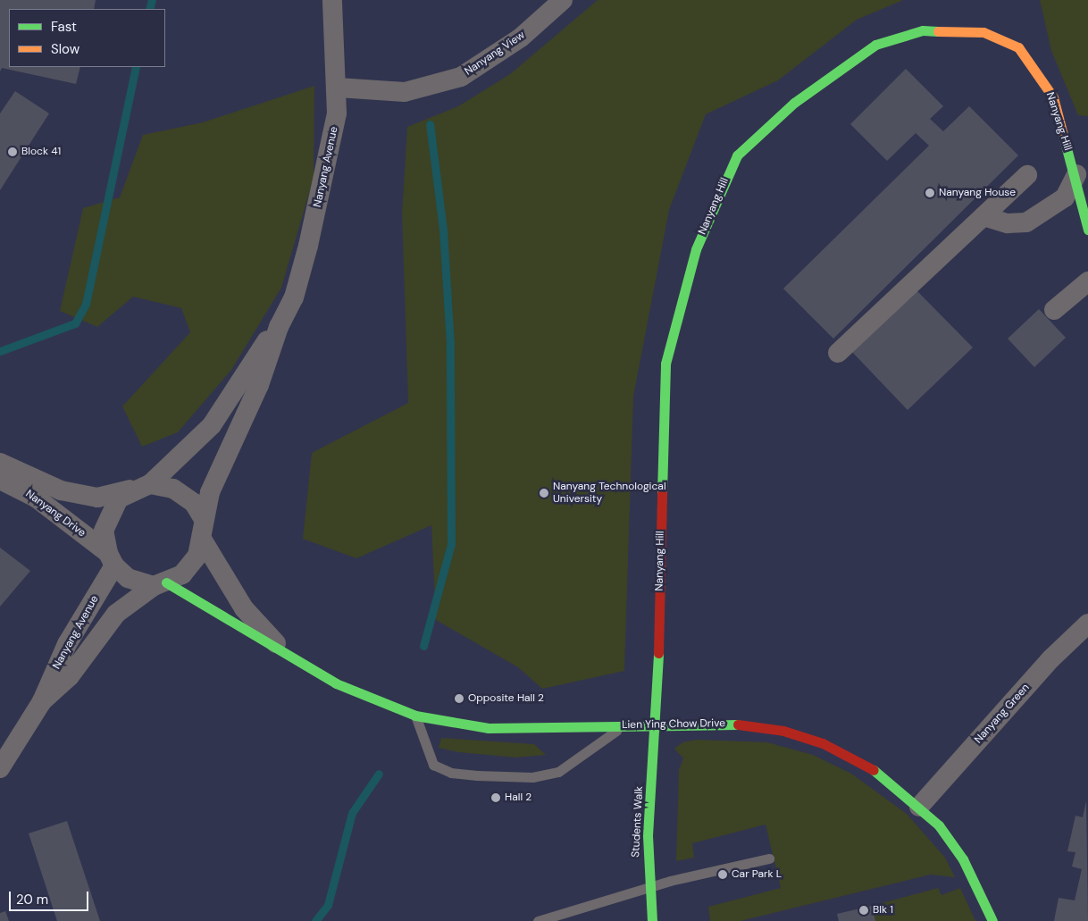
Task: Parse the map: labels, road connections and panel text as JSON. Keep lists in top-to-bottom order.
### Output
{
  "streets": {
    "street": [
      "Nanyang View",
      "Nanyang Hill",
      "Nanyang Avenue",
      "Nanyang Drive",
      "Nanyang Green",
      "Lien Ying Chow Drive",
      "Students Walk"
    ]
  },
  "crossings": [
    ["Nanyang View", "Nanyang Avenue"],
    ["Nanyang Hill", "Lien Ying Chow Drive"],
    ["Nanyang Hill", "Students Walk"],
    ["Nanyang Avenue", "Nanyang Drive"],
    ["Nanyang Avenue", "Lien Ying Chow Drive"],
    ["Nanyang Drive", "Lien Ying Chow Drive"],
    ["Nanyang Green", "Lien Ying Chow Drive"],
    ["Lien Ying Chow Drive", "Students Walk"]
  ],
  "places": [
    "Block 41",
    "Nanyang House",
    "Nanyang Technological University",
    "Opposite Hall 2",
    "Hall 2",
    "Car Park L",
    "Blk 1"
  ],
  "legend": ["Fast", "Slow"],
  "scale_bar": "20 m"
}
